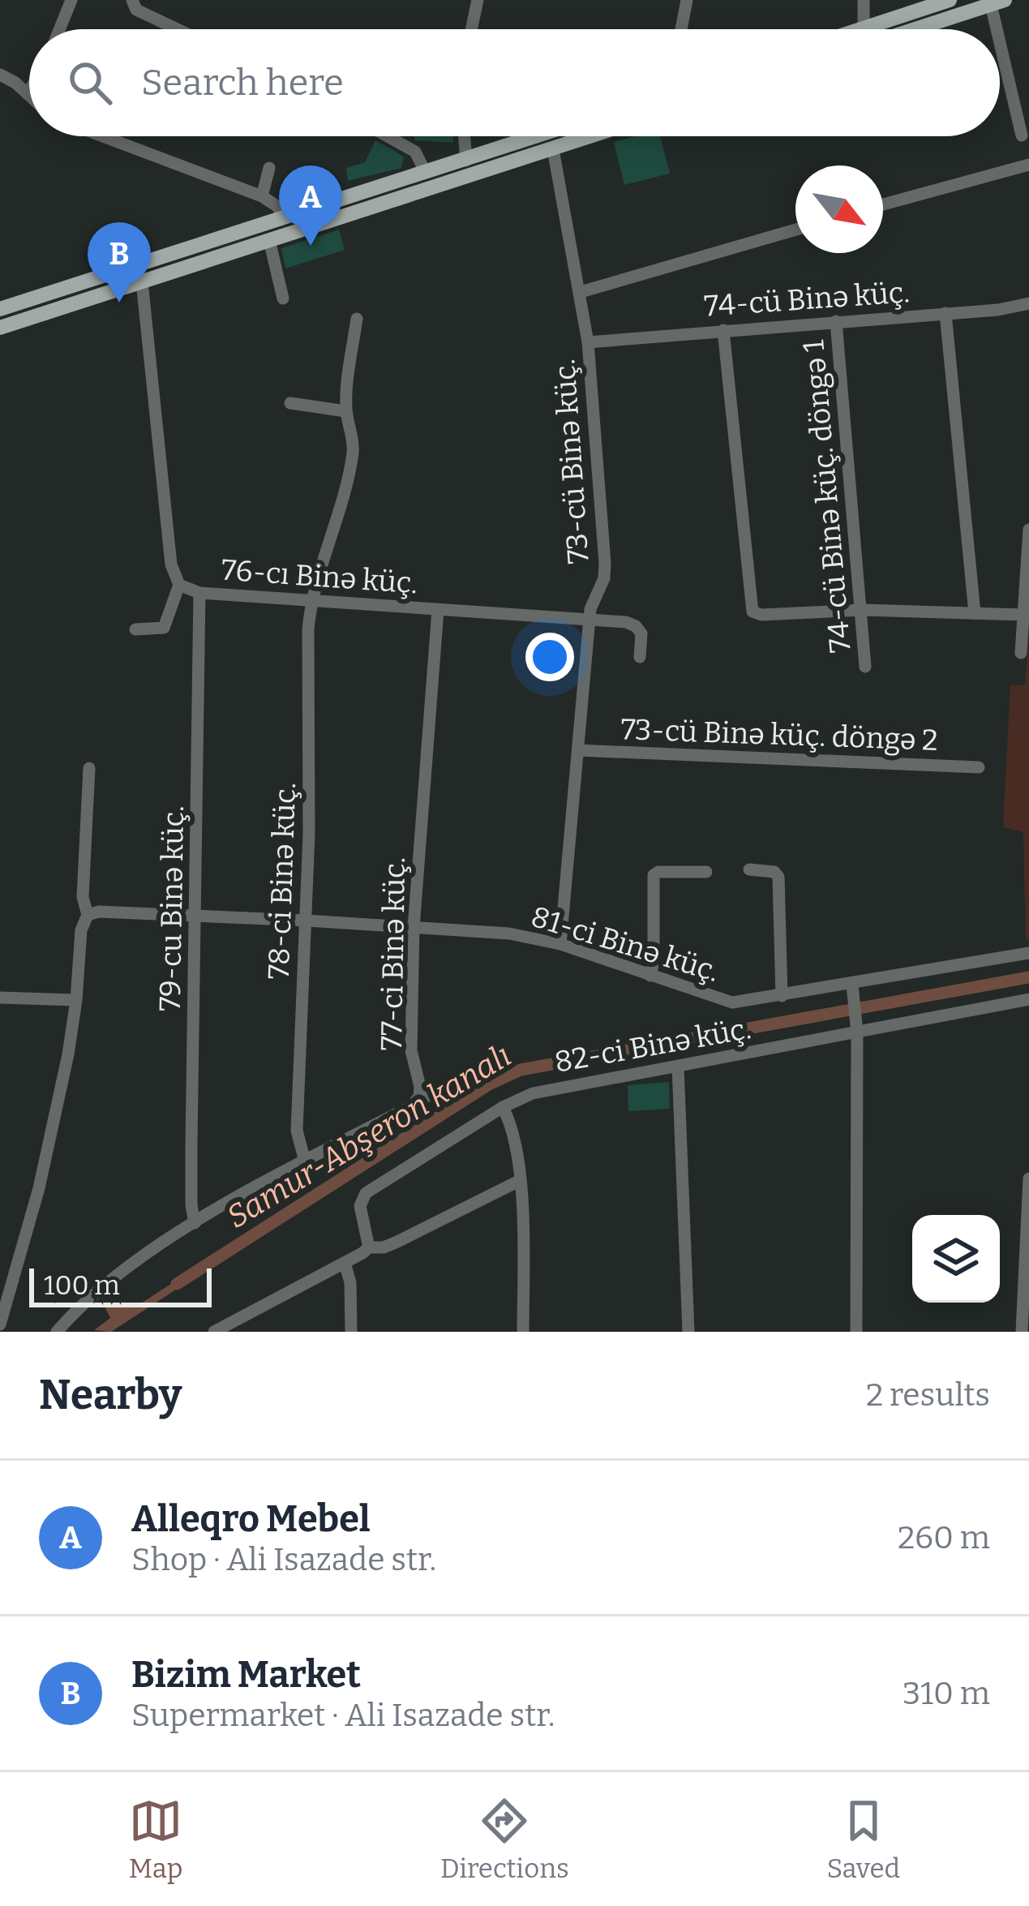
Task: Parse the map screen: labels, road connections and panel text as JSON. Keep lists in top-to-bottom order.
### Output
{
  "streets": {
    "street": [
      "74-cü Binə küç.",
      "73-cü Binə küç.",
      "74-cü Binə küç. döngə 1",
      "76-cı Binə küç.",
      "73-cü Binə küç. döngə 2",
      "78-ci Binə küç.",
      "79-cu Binə küç.",
      "81-ci Binə küç.",
      "77-ci Binə küç.",
      "82-ci Binə küç."
    ]
  },
  "crossings": [
    ["74-cü Binə küç.", "73-cü Binə küç."],
    ["74-cü Binə küç.", "74-cü Binə küç. döngə 1"],
    ["73-cü Binə küç.", "76-cı Binə küç."],
    ["73-cü Binə küç.", "73-cü Binə küç. döngə 2"],
    ["73-cü Binə küç.", "81-ci Binə küç."],
    ["76-cı Binə küç.", "78-ci Binə küç."],
    ["76-cı Binə küç.", "79-cu Binə küç."],
    ["76-cı Binə küç.", "77-ci Binə küç."],
    ["78-ci Binə küç.", "81-ci Binə küç."],
    ["79-cu Binə küç.", "81-ci Binə küç."],
    ["81-ci Binə küç.", "77-ci Binə küç."]
  ],
  "water": ["Samur-Abşeron kanalı"],
  "scale_bar": "100 m",
  "north": "bottom right",
  "page": {
    "search": "Search here",
    "pins": ["A", "B"],
    "scale": "100 m",
    "heading": ["Nearby", "2 results"],
    "list": [
      {
        "mark": "A",
        "name": "Alleqro Mebel",
        "note": "Shop · Ali Isazade str.",
        "value": "260 m"
      },
      {
        "mark": "B",
        "name": "Bizim Market",
        "note": "Supermarket · Ali Isazade str.",
        "value": "310 m"
      }
    ],
    "nav": ["Map", "Directions", "Saved"]
  }
}
